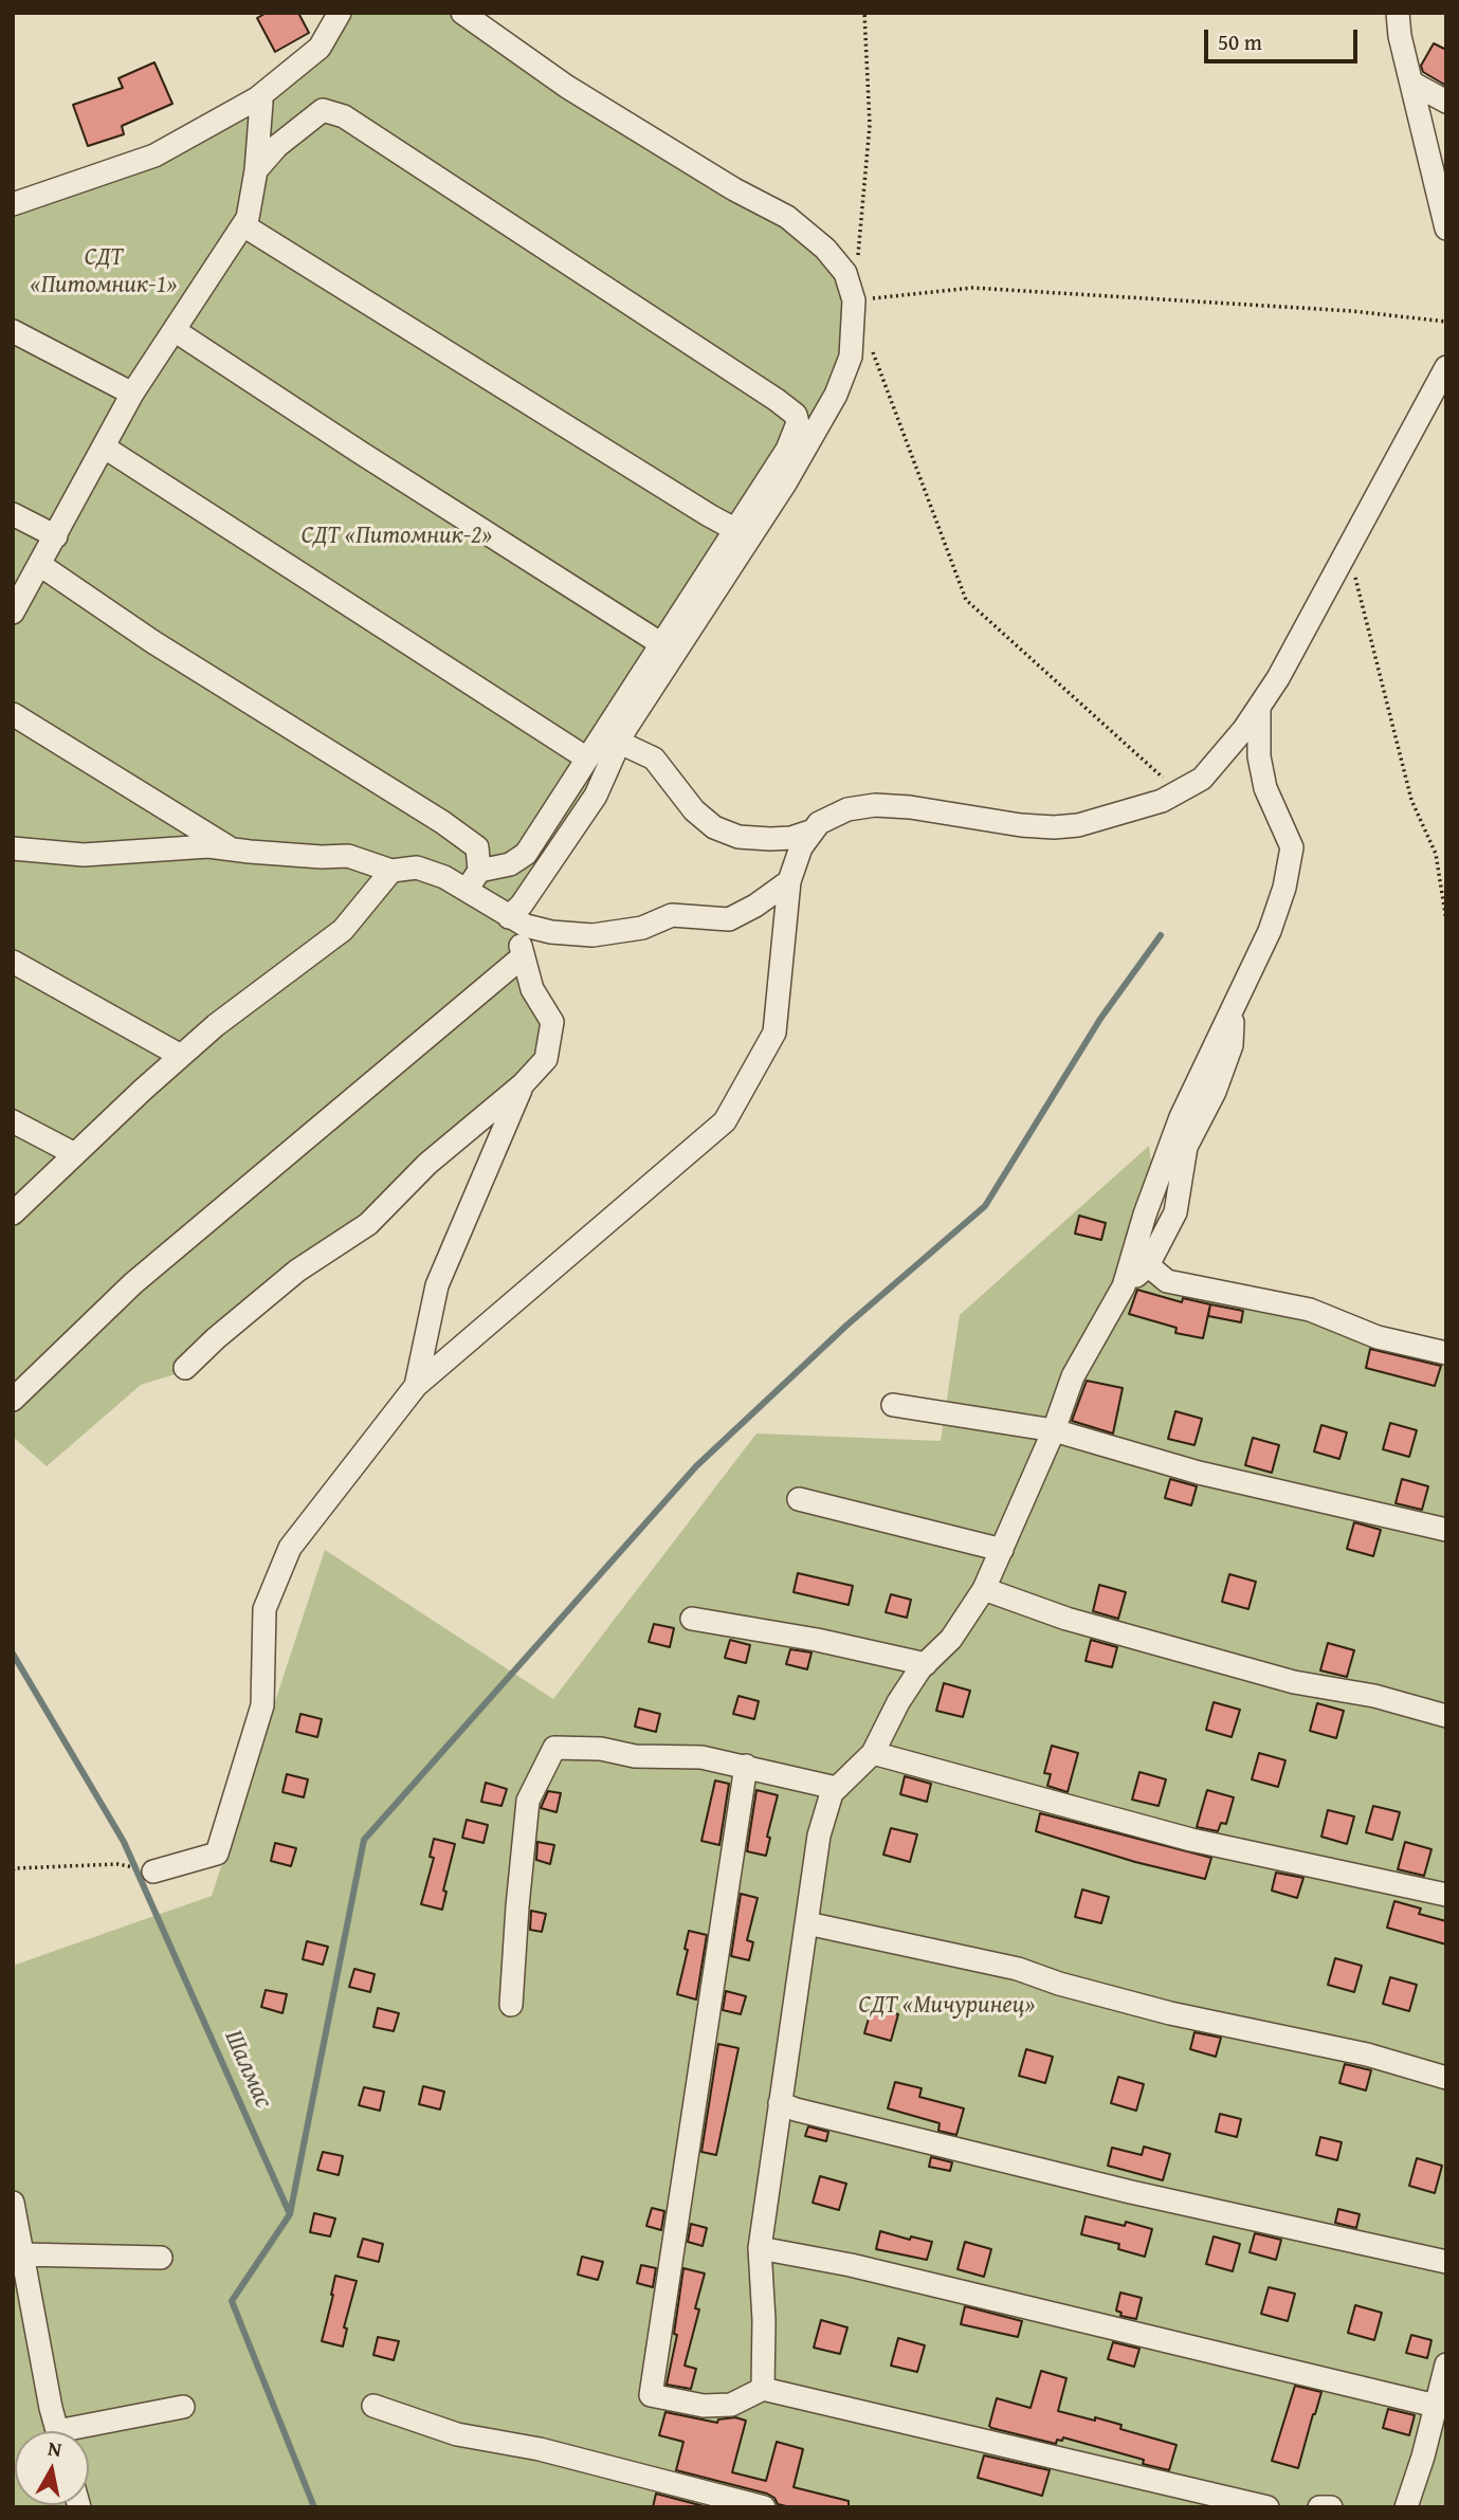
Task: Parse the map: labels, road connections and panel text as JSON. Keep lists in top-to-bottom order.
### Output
{
  "water": ["Шалмас"],
  "parks": ["СДТ «Питомник-1»", "СДТ «Питомник-2»", "СДТ «Мичуринец»"],
  "scale_bar": "50 m",
  "north": "top"
}
